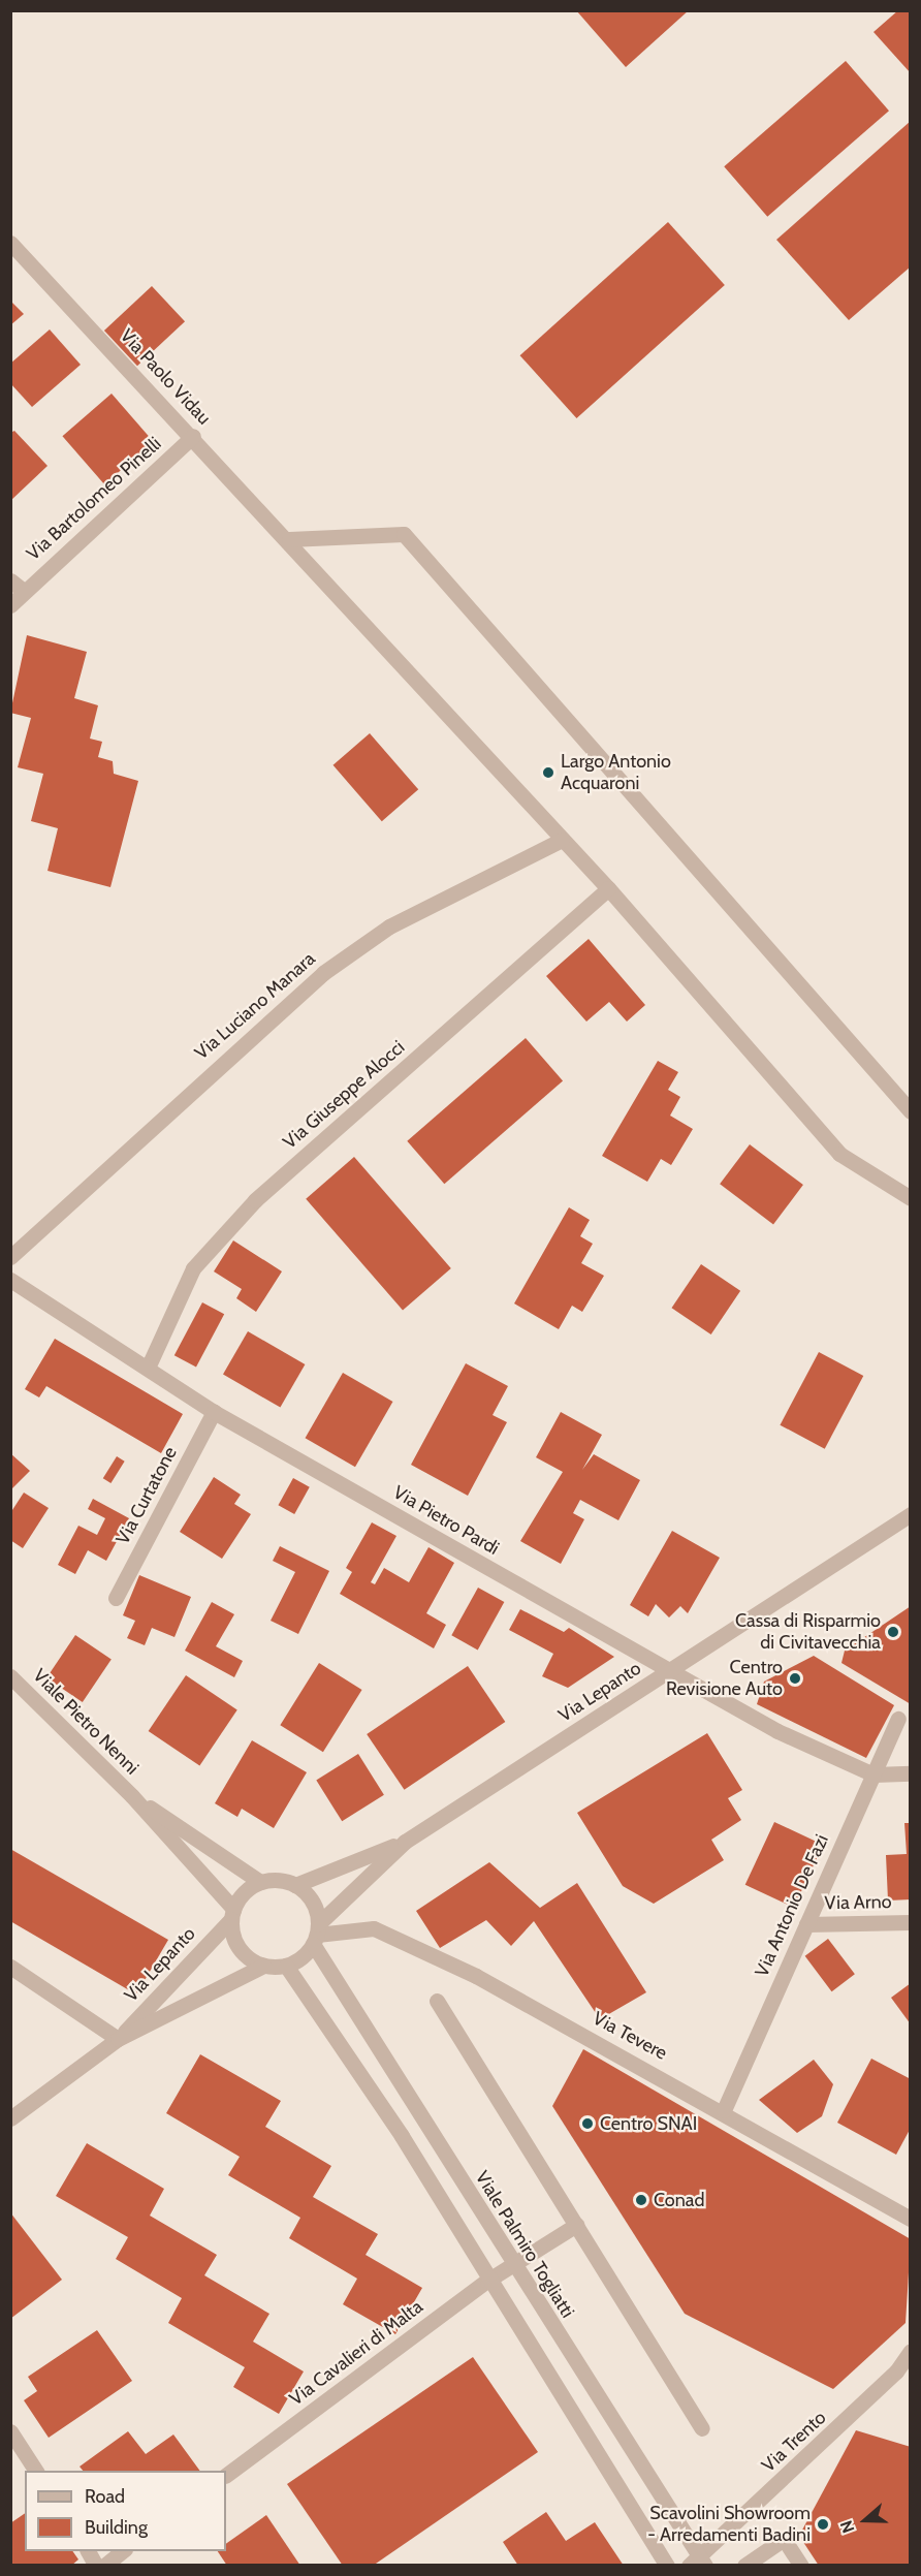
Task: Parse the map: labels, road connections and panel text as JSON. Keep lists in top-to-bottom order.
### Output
{
  "streets": {
    "street": [
      "Via Paolo Vidau",
      "Via Bartolomeo Pinelli",
      "Via Luciano Manara",
      "Via Giuseppe Alocci",
      "Via Curtatone",
      "Via Pietro Pardi",
      "Via Lepanto",
      "Viale Pietro Nenni",
      "Via Arno",
      "Via Antonio De Fazi",
      "Via Tevere",
      "Viale Palmiro Togliatti",
      "Via Cavalieri di Malta",
      "Via Trento"
    ]
  },
  "crossings": [
    ["Via Paolo Vidau", "Via Bartolomeo Pinelli"],
    ["Via Giuseppe Alocci", "Via Pietro Pardi"],
    ["Via Curtatone", "Via Pietro Pardi"],
    ["Via Pietro Pardi", "Via Lepanto"],
    ["Via Pietro Pardi", "Via Antonio De Fazi"],
    ["Via Lepanto", "Viale Pietro Nenni"],
    ["Via Lepanto", "Via Tevere"],
    ["Via Lepanto", "Viale Palmiro Togliatti"],
    ["Viale Pietro Nenni", "Via Tevere"],
    ["Viale Pietro Nenni", "Viale Palmiro Togliatti"],
    ["Via Arno", "Via Antonio De Fazi"],
    ["Via Antonio De Fazi", "Via Tevere"],
    ["Via Tevere", "Viale Palmiro Togliatti"],
    ["Viale Palmiro Togliatti", "Via Cavalieri di Malta"],
    ["Viale Palmiro Togliatti", "Via Trento"]
  ],
  "places": [
    "Largo Antonio Acquaroni",
    "Cassa di Risparmio di Civitavecchia",
    "Centro Revisione Auto",
    "Centro SNAI",
    "Conad",
    "Scavolini Showroom - Arredamenti Badini"
  ],
  "legend": ["Road", "Building"],
  "north": "left"
}
